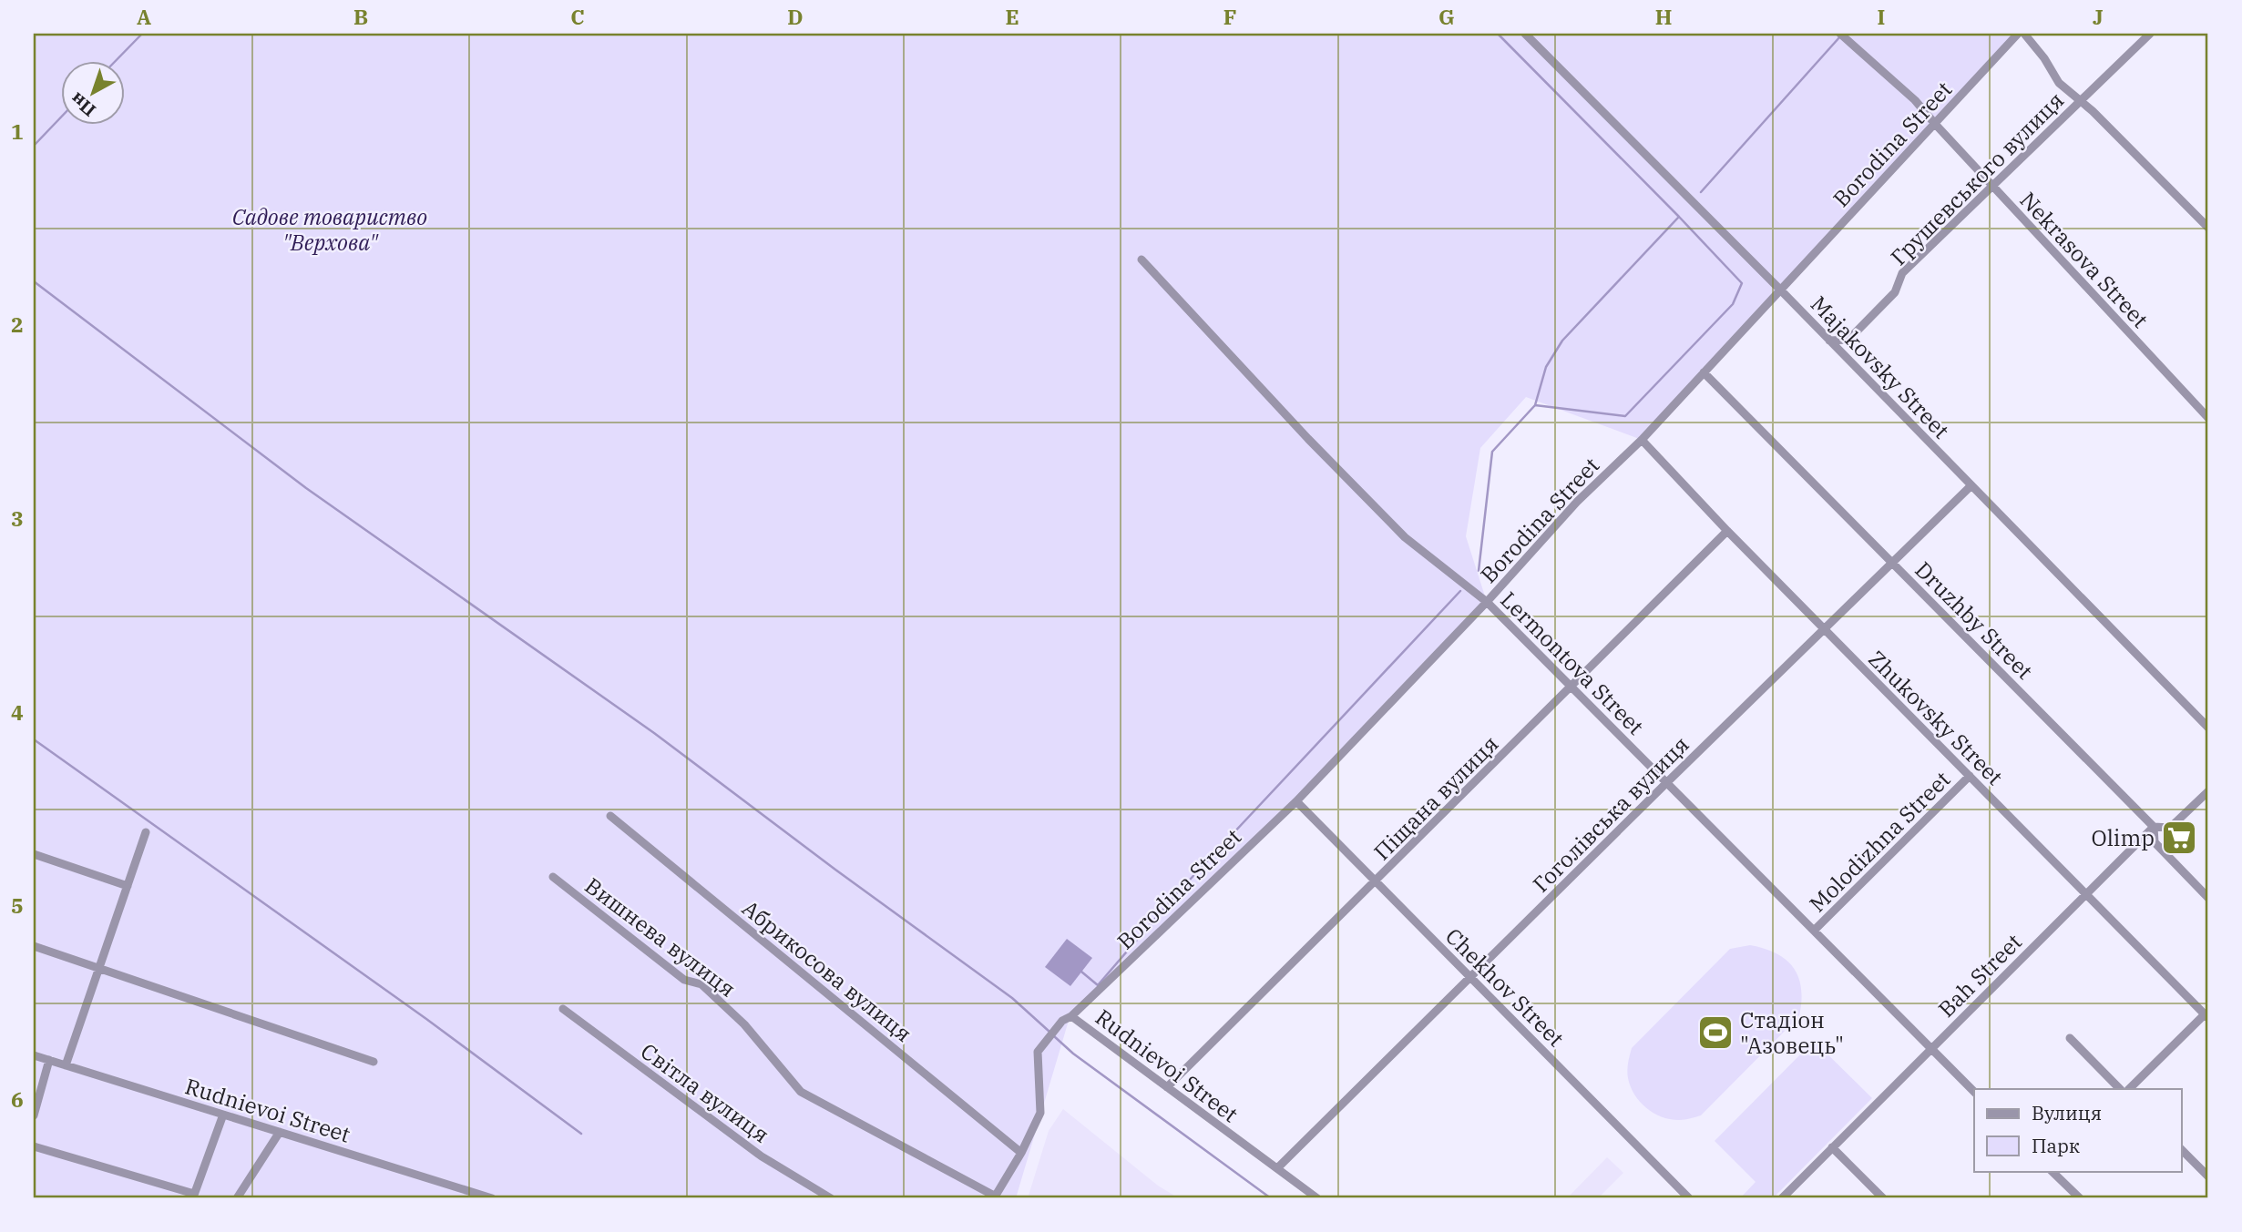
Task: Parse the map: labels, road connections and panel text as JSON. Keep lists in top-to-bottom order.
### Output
{
  "streets": {
    "street": [
      "Borodina Street",
      "Грушевського вулиця",
      "Nekrasova Street",
      "Majakovsky Street",
      "Druzhby Street",
      "Lermontova Street",
      "Zhukovsky Street",
      "Піщана вулиця",
      "Гоголівська вулиця",
      "Molodizhna Street",
      "Вишнева вулиця",
      "Абрикосова вулиця",
      "Bah Street",
      "Chekhov Street",
      "Rudnievoi Street",
      "Світла вулиця"
    ]
  },
  "crossings": [
    ["Borodina Street", "Nekrasova Street"],
    ["Borodina Street", "Majakovsky Street"],
    ["Borodina Street", "Druzhby Street"],
    ["Borodina Street", "Lermontova Street"],
    ["Borodina Street", "Zhukovsky Street"],
    ["Borodina Street", "Chekhov Street"],
    ["Borodina Street", "Rudnievoi Street"],
    ["Грушевського вулиця", "Nekrasova Street"],
    ["Грушевського вулиця", "Majakovsky Street"],
    ["Majakovsky Street", "Гоголівська вулиця"],
    ["Druzhby Street", "Гоголівська вулиця"],
    ["Druzhby Street", "Bah Street"],
    ["Lermontova Street", "Піщана вулиця"],
    ["Lermontova Street", "Гоголівська вулиця"],
    ["Lermontova Street", "Molodizhna Street"],
    ["Lermontova Street", "Bah Street"],
    ["Zhukovsky Street", "Піщана вулиця"],
    ["Zhukovsky Street", "Гоголівська вулиця"],
    ["Zhukovsky Street", "Molodizhna Street"],
    ["Zhukovsky Street", "Bah Street"],
    ["Піщана вулиця", "Chekhov Street"],
    ["Піщана вулиця", "Rudnievoi Street"],
    ["Гоголівська вулиця", "Chekhov Street"],
    ["Гоголівська вулиця", "Rudnievoi Street"],
    ["Вишнева вулиця", "Rudnievoi Street"],
    ["Абрикосова вулиця", "Rudnievoi Street"]
  ],
  "parks": ["Садове товариство \"Верхова\""],
  "places": {
    "supermarket": ["Olimp"],
    "sports": ["Стадіон \"Азовець\""]
  },
  "legend": ["Вулиця", "Парк"],
  "north": "bottom left",
  "grid": {
    "columns": [
      "A",
      "B",
      "C",
      "D",
      "E",
      "F",
      "G",
      "H",
      "I",
      "J"
    ],
    "rows": [
      "1",
      "2",
      "3",
      "4",
      "5",
      "6"
    ]
  }
}
